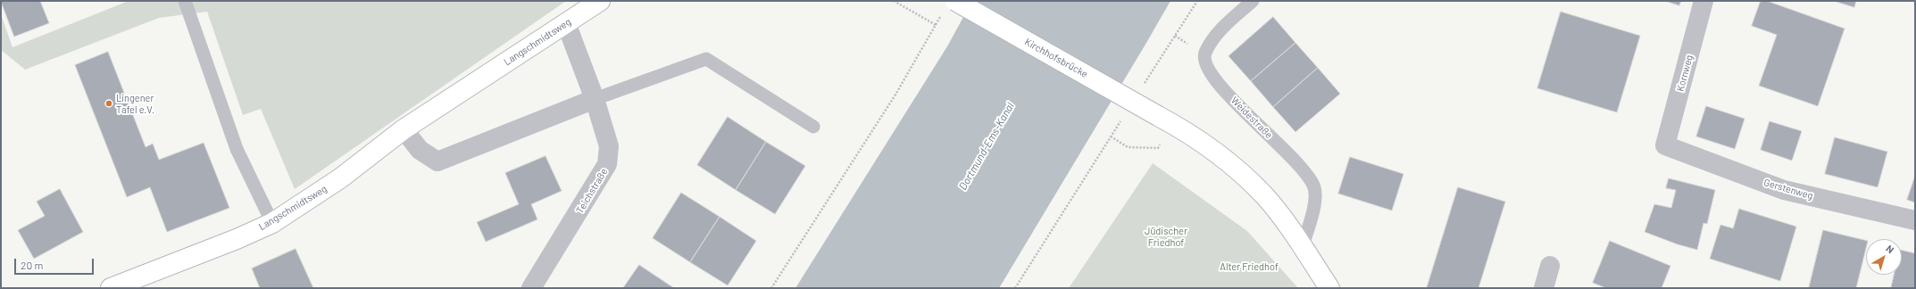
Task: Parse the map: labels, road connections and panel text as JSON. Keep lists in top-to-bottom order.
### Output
{
  "streets": {
    "street": [
      "Langschmidtsweg",
      "Kirchhofsbrücke",
      "Kornweg",
      "Gerstenweg",
      "Teichstraße"
    ],
    "lane": ["Weidestraße"]
  },
  "crossings": [
    ["Langschmidtsweg", "Teichstraße"],
    ["Kirchhofsbrücke", "Weidestraße"],
    ["Kornweg", "Gerstenweg"]
  ],
  "water": ["Dortmund-Ems-Kanal"],
  "parks": ["Jüdischer Friedhof", "Alter Friedhof"],
  "places": ["Lingener Tafel e.V."],
  "scale_bar": "20 m",
  "north": "top right"
}
